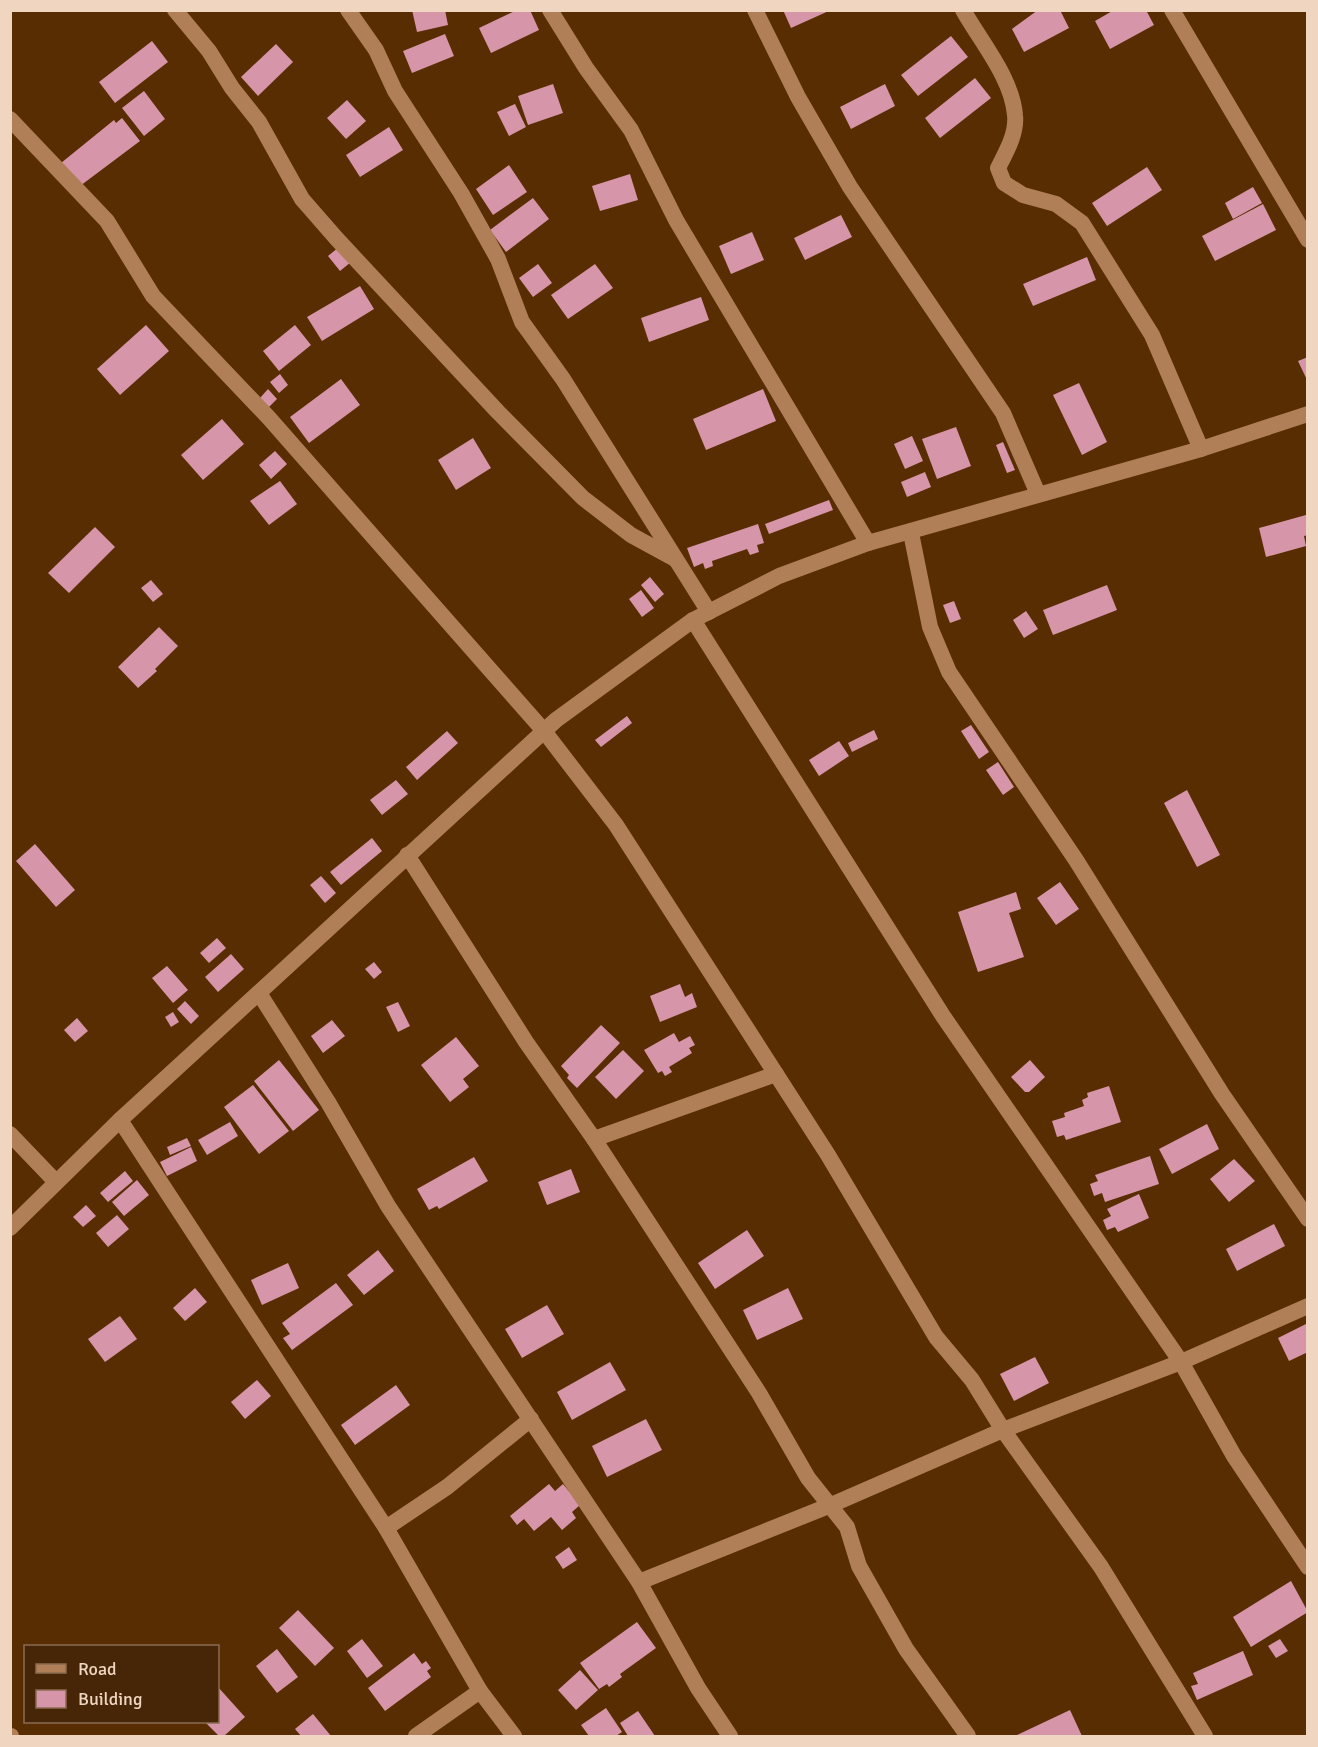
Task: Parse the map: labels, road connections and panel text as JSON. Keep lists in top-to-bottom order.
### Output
{
  "legend": ["Road", "Building"]
}
